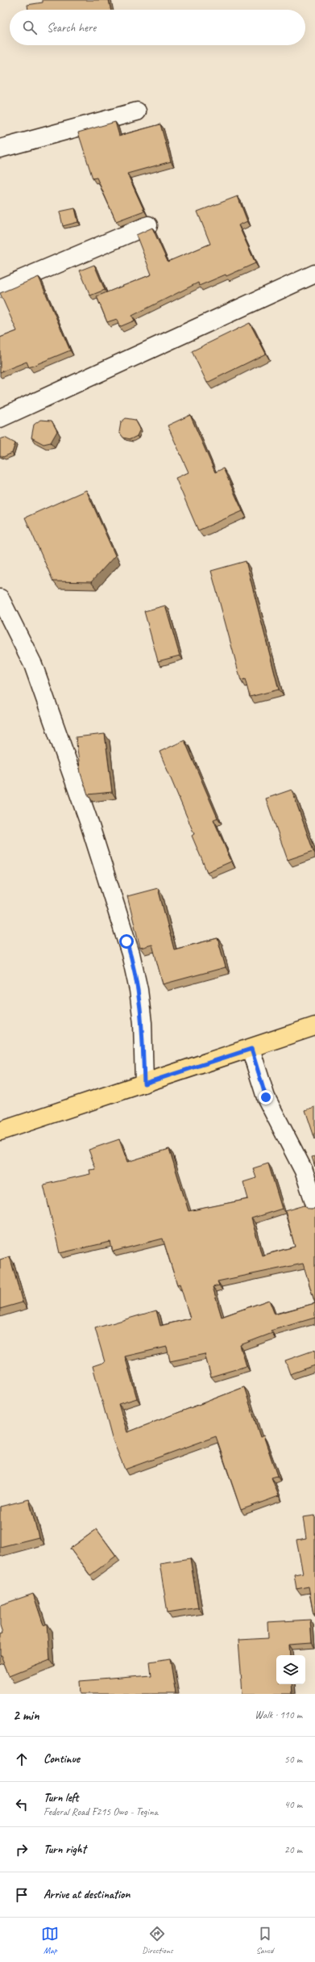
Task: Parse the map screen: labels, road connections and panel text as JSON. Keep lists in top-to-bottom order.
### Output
{
  "page": {
    "search": "Search here",
    "heading": ["2 min", "Walk · 110 m"],
    "list": [
      ["Continue", "50 m"],
      ["Turn left", "Federal Road F215 Owo - Tegina", "40 m"],
      ["Turn right", "20 m"],
      "Arrive at destination"
    ],
    "nav": ["Map", "Directions", "Saved"]
  }
}
